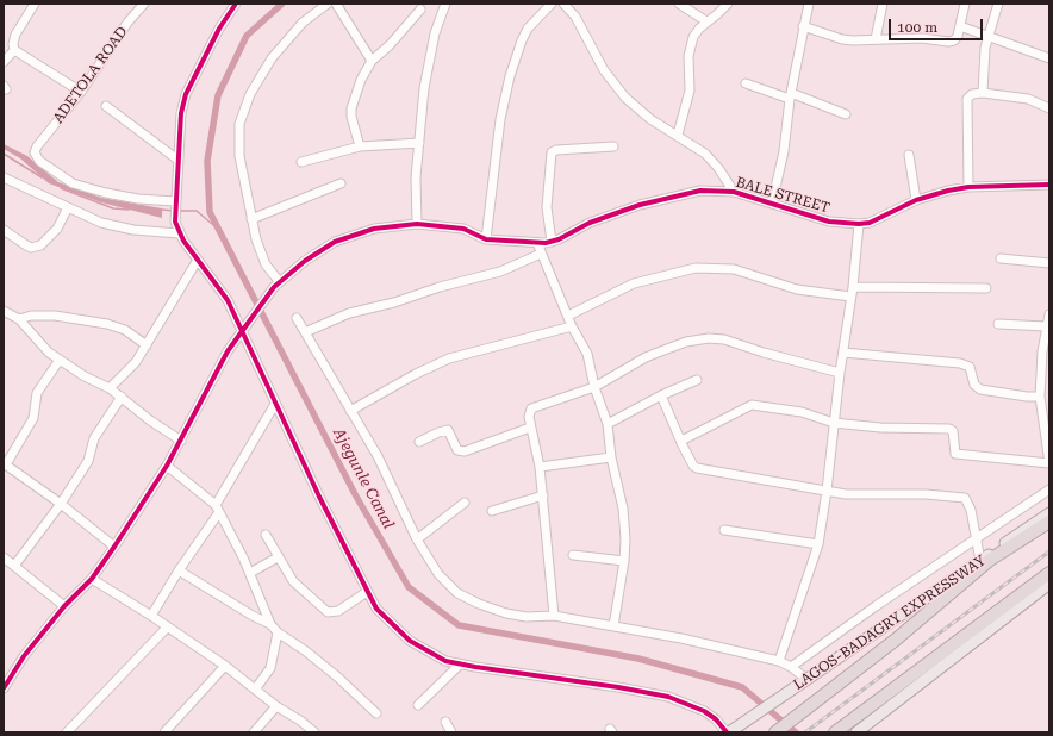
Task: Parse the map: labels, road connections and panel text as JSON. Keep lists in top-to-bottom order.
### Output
{
  "streets": {
    "highway": ["LAGOS-BADAGRY EXPRESSWAY"],
    "street": ["ADETOLA ROAD", "BALE STREET"]
  },
  "water": ["Ajegunle Canal"],
  "scale_bar": "100 m"
}
